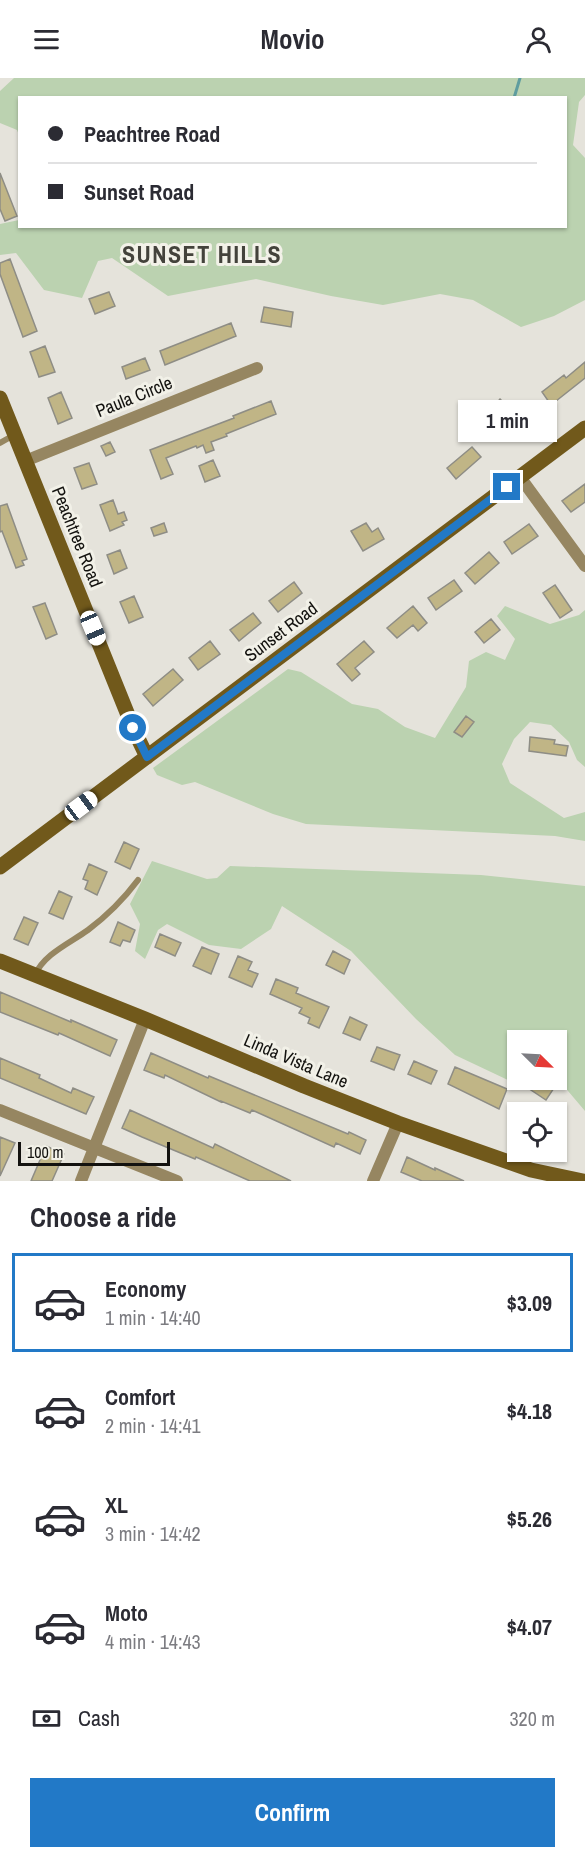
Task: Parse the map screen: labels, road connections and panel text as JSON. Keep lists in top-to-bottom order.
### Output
{
  "streets": {
    "street": [
      "Paula Circle",
      "Peachtree Road",
      "Sunset Road",
      "Linda Vista Lane"
    ]
  },
  "crossings": [
    ["Paula Circle", "Peachtree Road"],
    ["Peachtree Road", "Sunset Road"]
  ],
  "districts": ["SUNSET HILLS"],
  "scale_bar": "100 m",
  "north": "bottom right",
  "page": {
    "header": "Movio",
    "banner": ["Peachtree Road", "Sunset Road"],
    "bubble": "1 min",
    "scale": "100 m",
    "heading": "Choose a ride",
    "list": [
      {
        "name": "Economy",
        "note": "1 min · 14:40",
        "value": "$3.09"
      },
      {
        "name": "Comfort",
        "note": "2 min · 14:41",
        "value": "$4.18"
      },
      {
        "name": "XL",
        "note": "3 min · 14:42",
        "value": "$5.26"
      },
      {
        "name": "Moto",
        "note": "4 min · 14:43",
        "value": "$4.07"
      }
    ],
    "pay": ["Cash", "320 m"],
    "buttons": "Confirm"
  }
}
